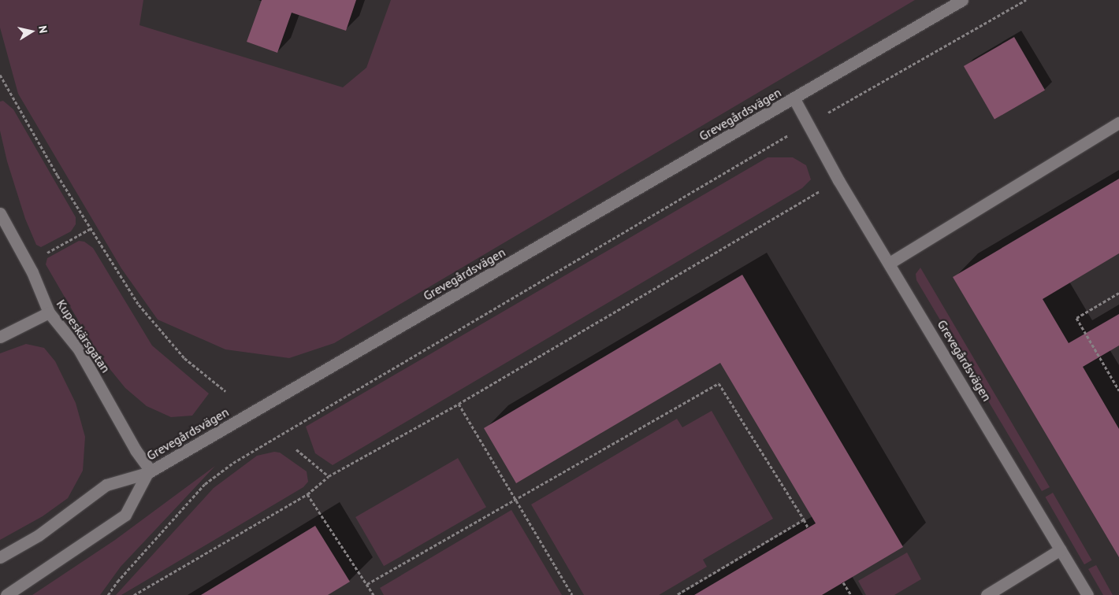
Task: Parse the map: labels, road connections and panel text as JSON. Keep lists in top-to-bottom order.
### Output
{
  "streets": {
    "street": ["Grevegårdsvägen", "Kupeskärsgatan"]
  },
  "crossings": [
    ["Grevegårdsvägen", "Kupeskärsgatan"]
  ],
  "north": "right"
}
